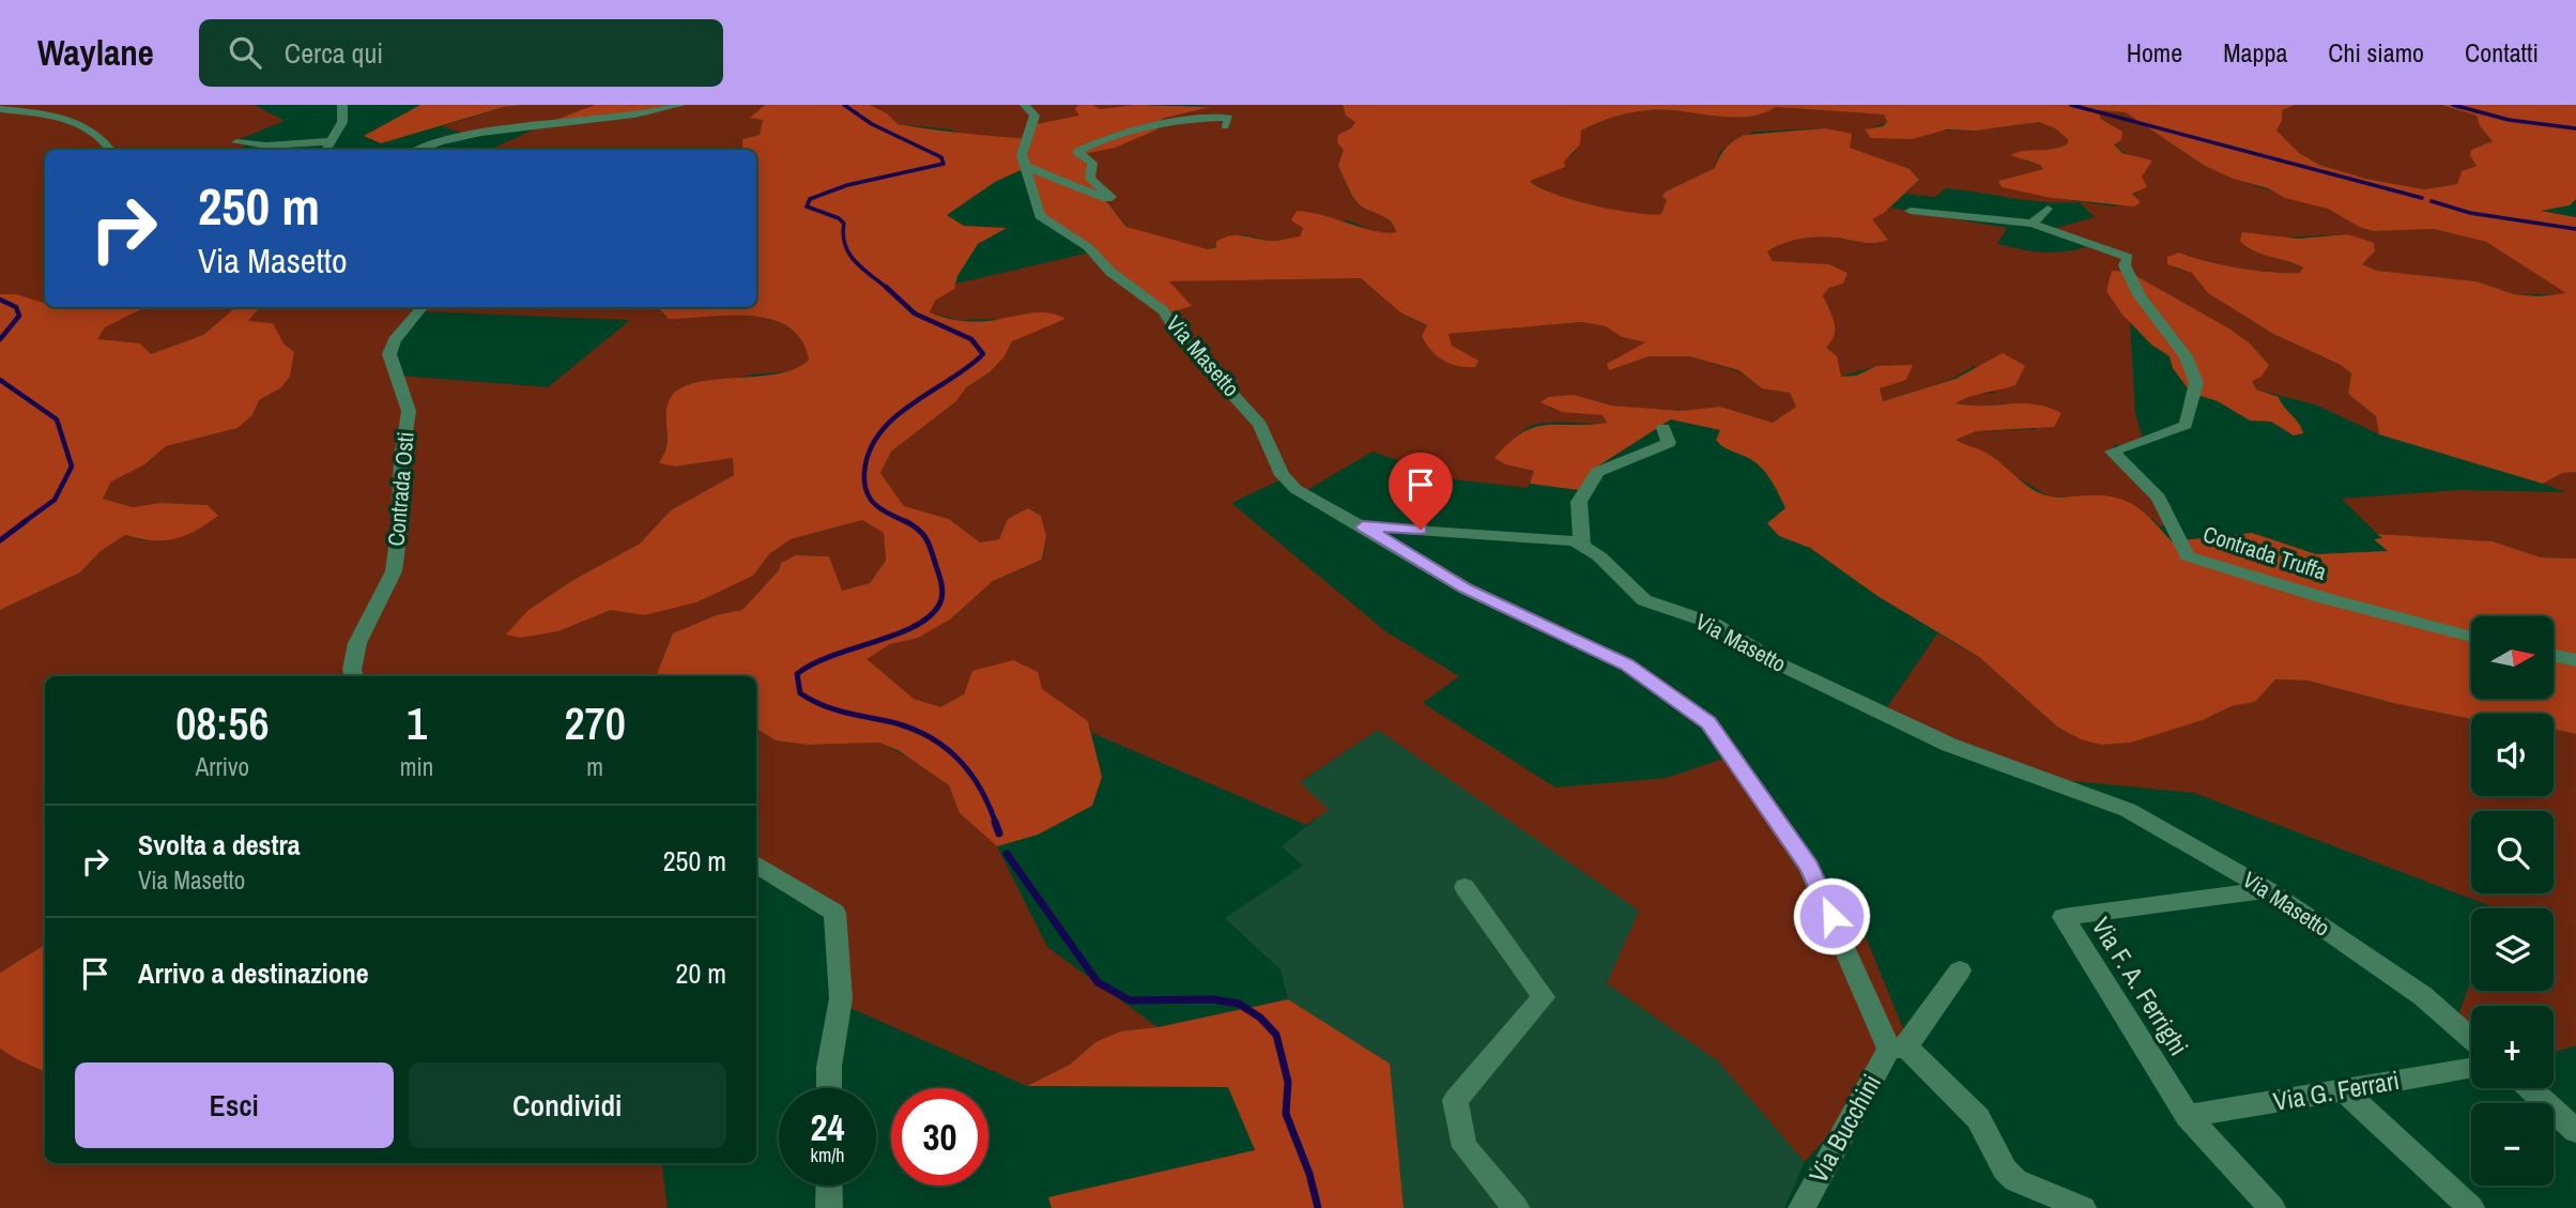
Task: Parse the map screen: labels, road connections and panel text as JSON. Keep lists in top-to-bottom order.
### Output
{
  "streets": {
    "street": [
      "Via Masetto",
      "Contrada Osti",
      "Contrada Truffa",
      "Via F. A. Ferrighi",
      "Via G. Ferrari",
      "Via Bucchini"
    ]
  },
  "crossings": [
    ["Via Masetto", "Via F. A. Ferrighi"],
    ["Via Masetto", "Via Bucchini"],
    ["Via F. A. Ferrighi", "Via G. Ferrari"]
  ],
  "north": "right",
  "page": {
    "header": "Waylane",
    "search": "Cerca qui",
    "nav": [
      "Home",
      "Mappa",
      "Chi siamo",
      "Contatti"
    ],
    "turn": ["250 m", "Via Masetto"],
    "map_buttons": ["+", "−"],
    "eta": [
      "08:56",
      "Arrivo",
      "1",
      "min",
      "270",
      "m"
    ],
    "list": [
      {
        "name": "Svolta a destra",
        "note": "Via Masetto",
        "value": "250 m"
      },
      {
        "name": "Arrivo a destinazione",
        "value": "20 m"
      }
    ],
    "buttons": ["Esci", "Condividi"],
    "speed": "24 km/h",
    "limit": "30"
  }
}
